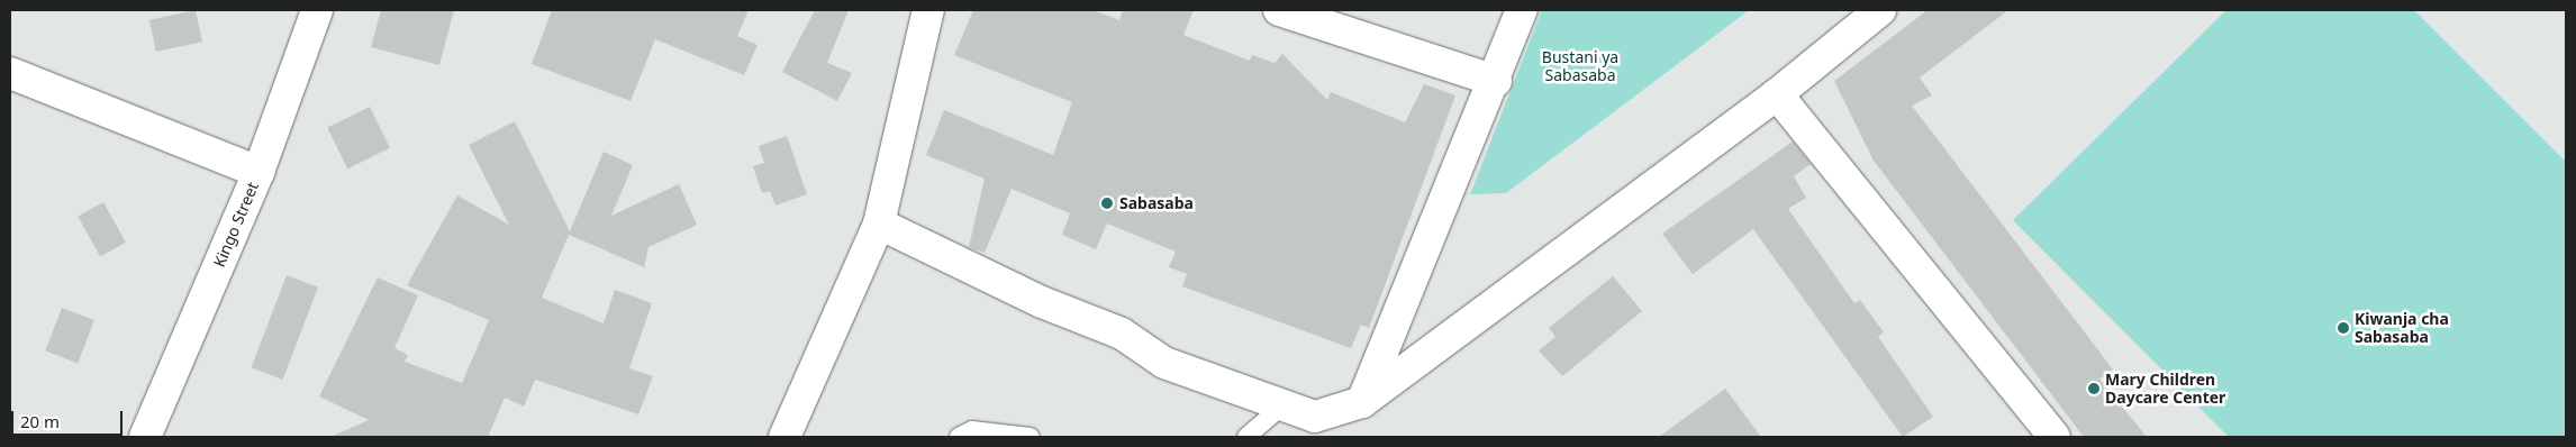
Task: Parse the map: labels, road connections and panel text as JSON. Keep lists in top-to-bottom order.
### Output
{
  "streets": {
    "street": ["Kingo Street"]
  },
  "parks": ["Bustani ya Sabasaba"],
  "places": ["Sabasaba", "Kiwanja cha Sabasaba", "Mary Children Daycare Center"],
  "scale_bar": "20 m"
}
